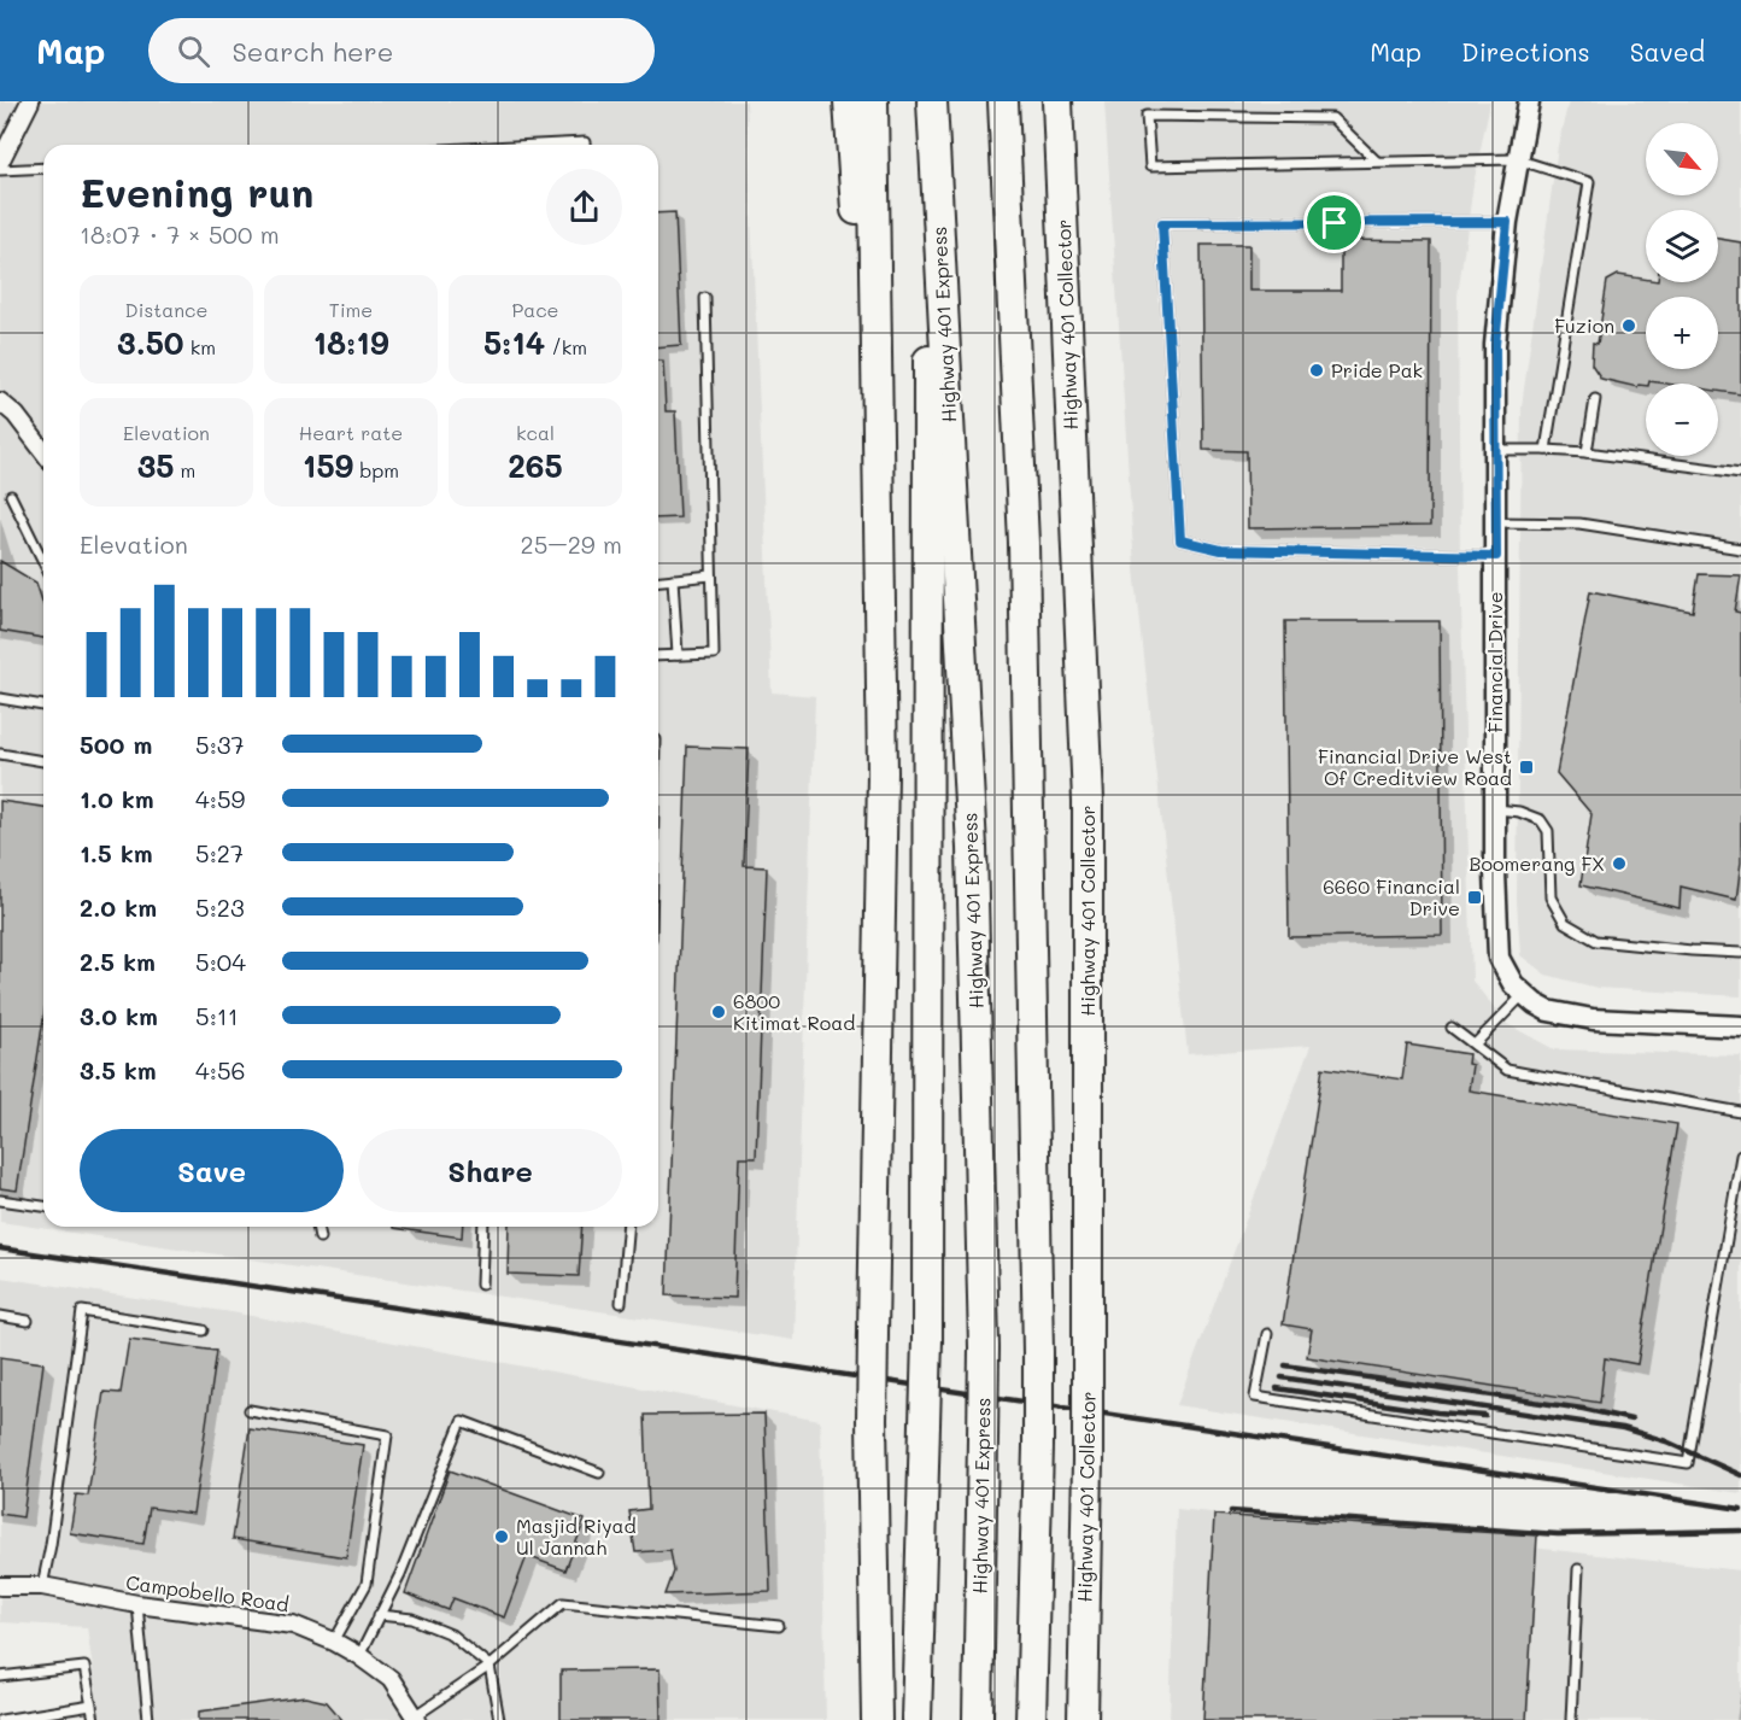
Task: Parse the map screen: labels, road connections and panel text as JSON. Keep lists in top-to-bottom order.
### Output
{
  "streets": {
    "highway": ["Highway 401 Express", "Highway 401 Collector"],
    "street": ["Financial Drive", "Campobello Road"]
  },
  "places": {
    "other": [
      "Fuzion",
      "Pride Pak",
      "Boomerang FX",
      "6800 Kitimat Road",
      "Masjid Riyad Ul Jannah"
    ],
    "transit": ["Financial Drive West Of Creditview Road", "6660 Financial Drive"]
  },
  "north": "bottom right",
  "page": {
    "header": "Map",
    "search": "Search here",
    "nav": ["Map", "Directions", "Saved"],
    "map_buttons": ["+", "−"],
    "heading": ["Evening run", "18:07 · 7 × 500 m"],
    "stats": [
      ["Distance", "3.50 km"],
      ["Time", "18:19"],
      ["Pace", "5:14 /km"],
      ["Elevation", "35 m"],
      ["Heart rate", "159 bpm"],
      ["kcal", "265"]
    ],
    "chart": ["Elevation", "25–29 m"],
    "list": [
      {
        "name": "500 m",
        "note": "5:37"
      },
      {
        "name": "1.0 km",
        "note": "4:59"
      },
      {
        "name": "1.5 km",
        "note": "5:27"
      },
      {
        "name": "2.0 km",
        "note": "5:23"
      },
      {
        "name": "2.5 km",
        "note": "5:04"
      },
      {
        "name": "3.0 km",
        "note": "5:11"
      },
      {
        "name": "3.5 km",
        "note": "4:56"
      }
    ],
    "buttons": ["Save", "Share"]
  }
}
